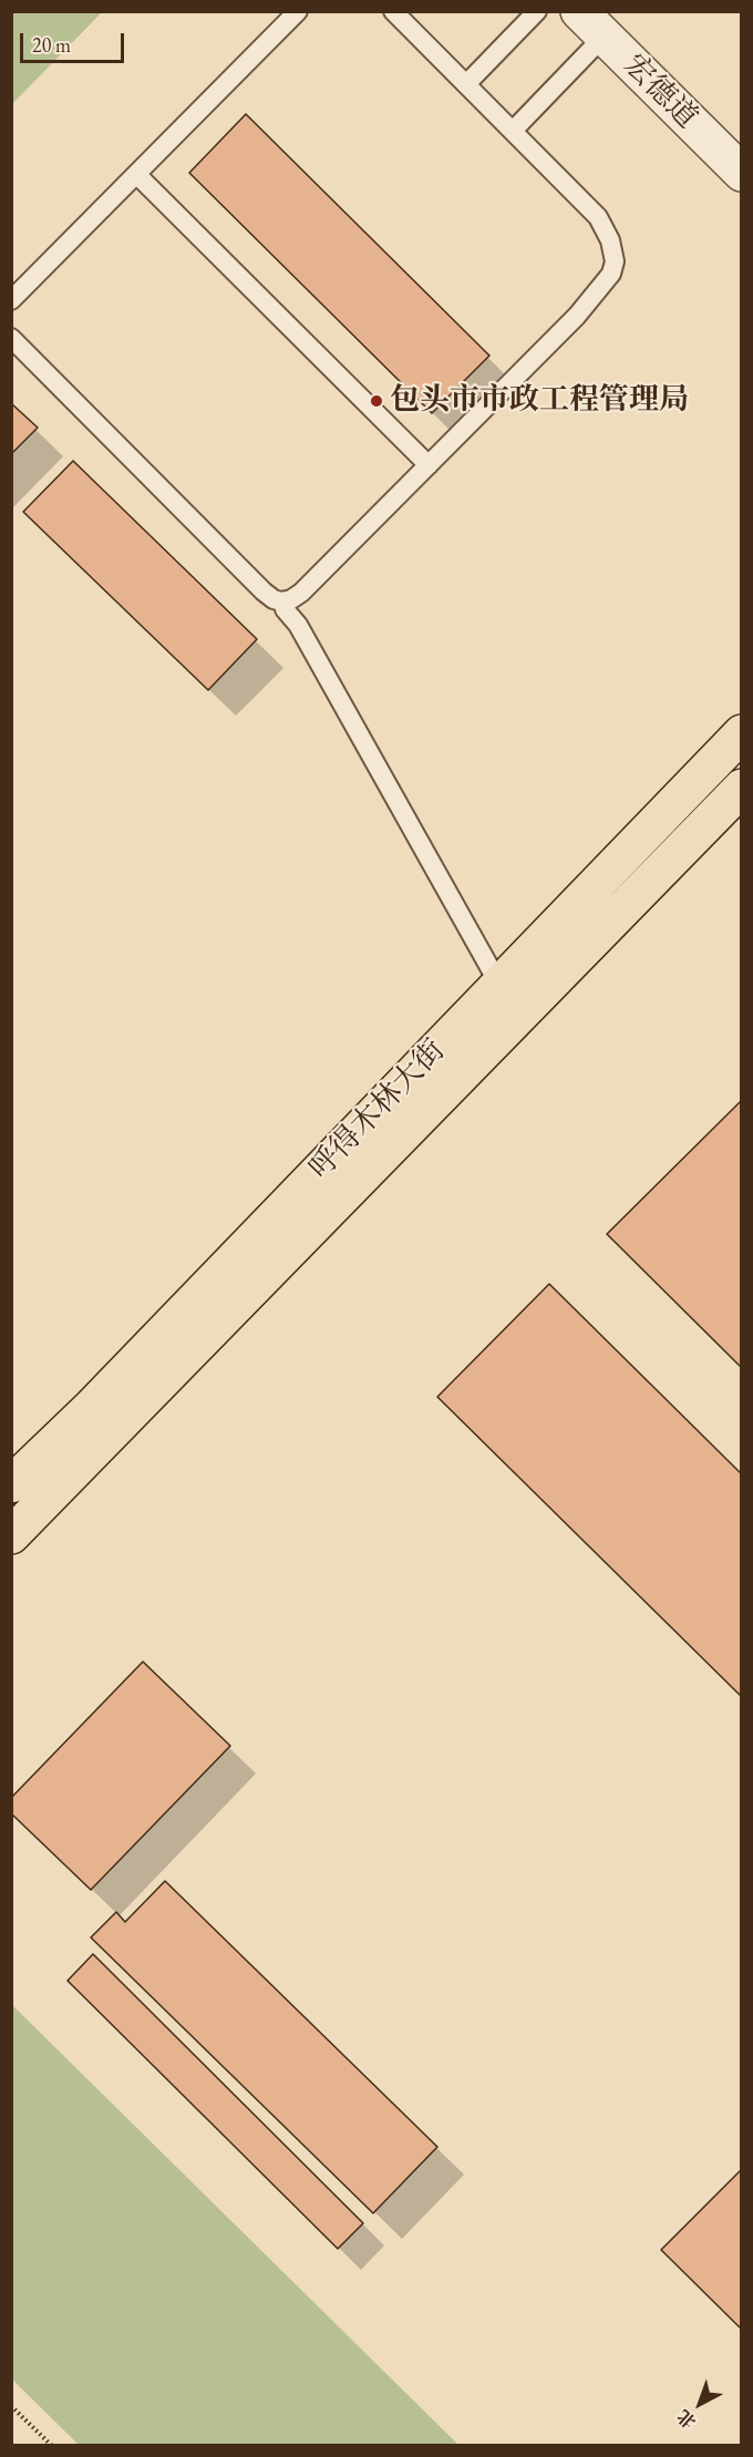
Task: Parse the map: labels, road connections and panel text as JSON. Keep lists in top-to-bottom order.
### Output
{
  "streets": {
    "main road": ["呼得木林大街"],
    "street": ["宏德道"]
  },
  "places": ["包头市市政工程管理局"],
  "scale_bar": "20 m",
  "north": "bottom left"
}
